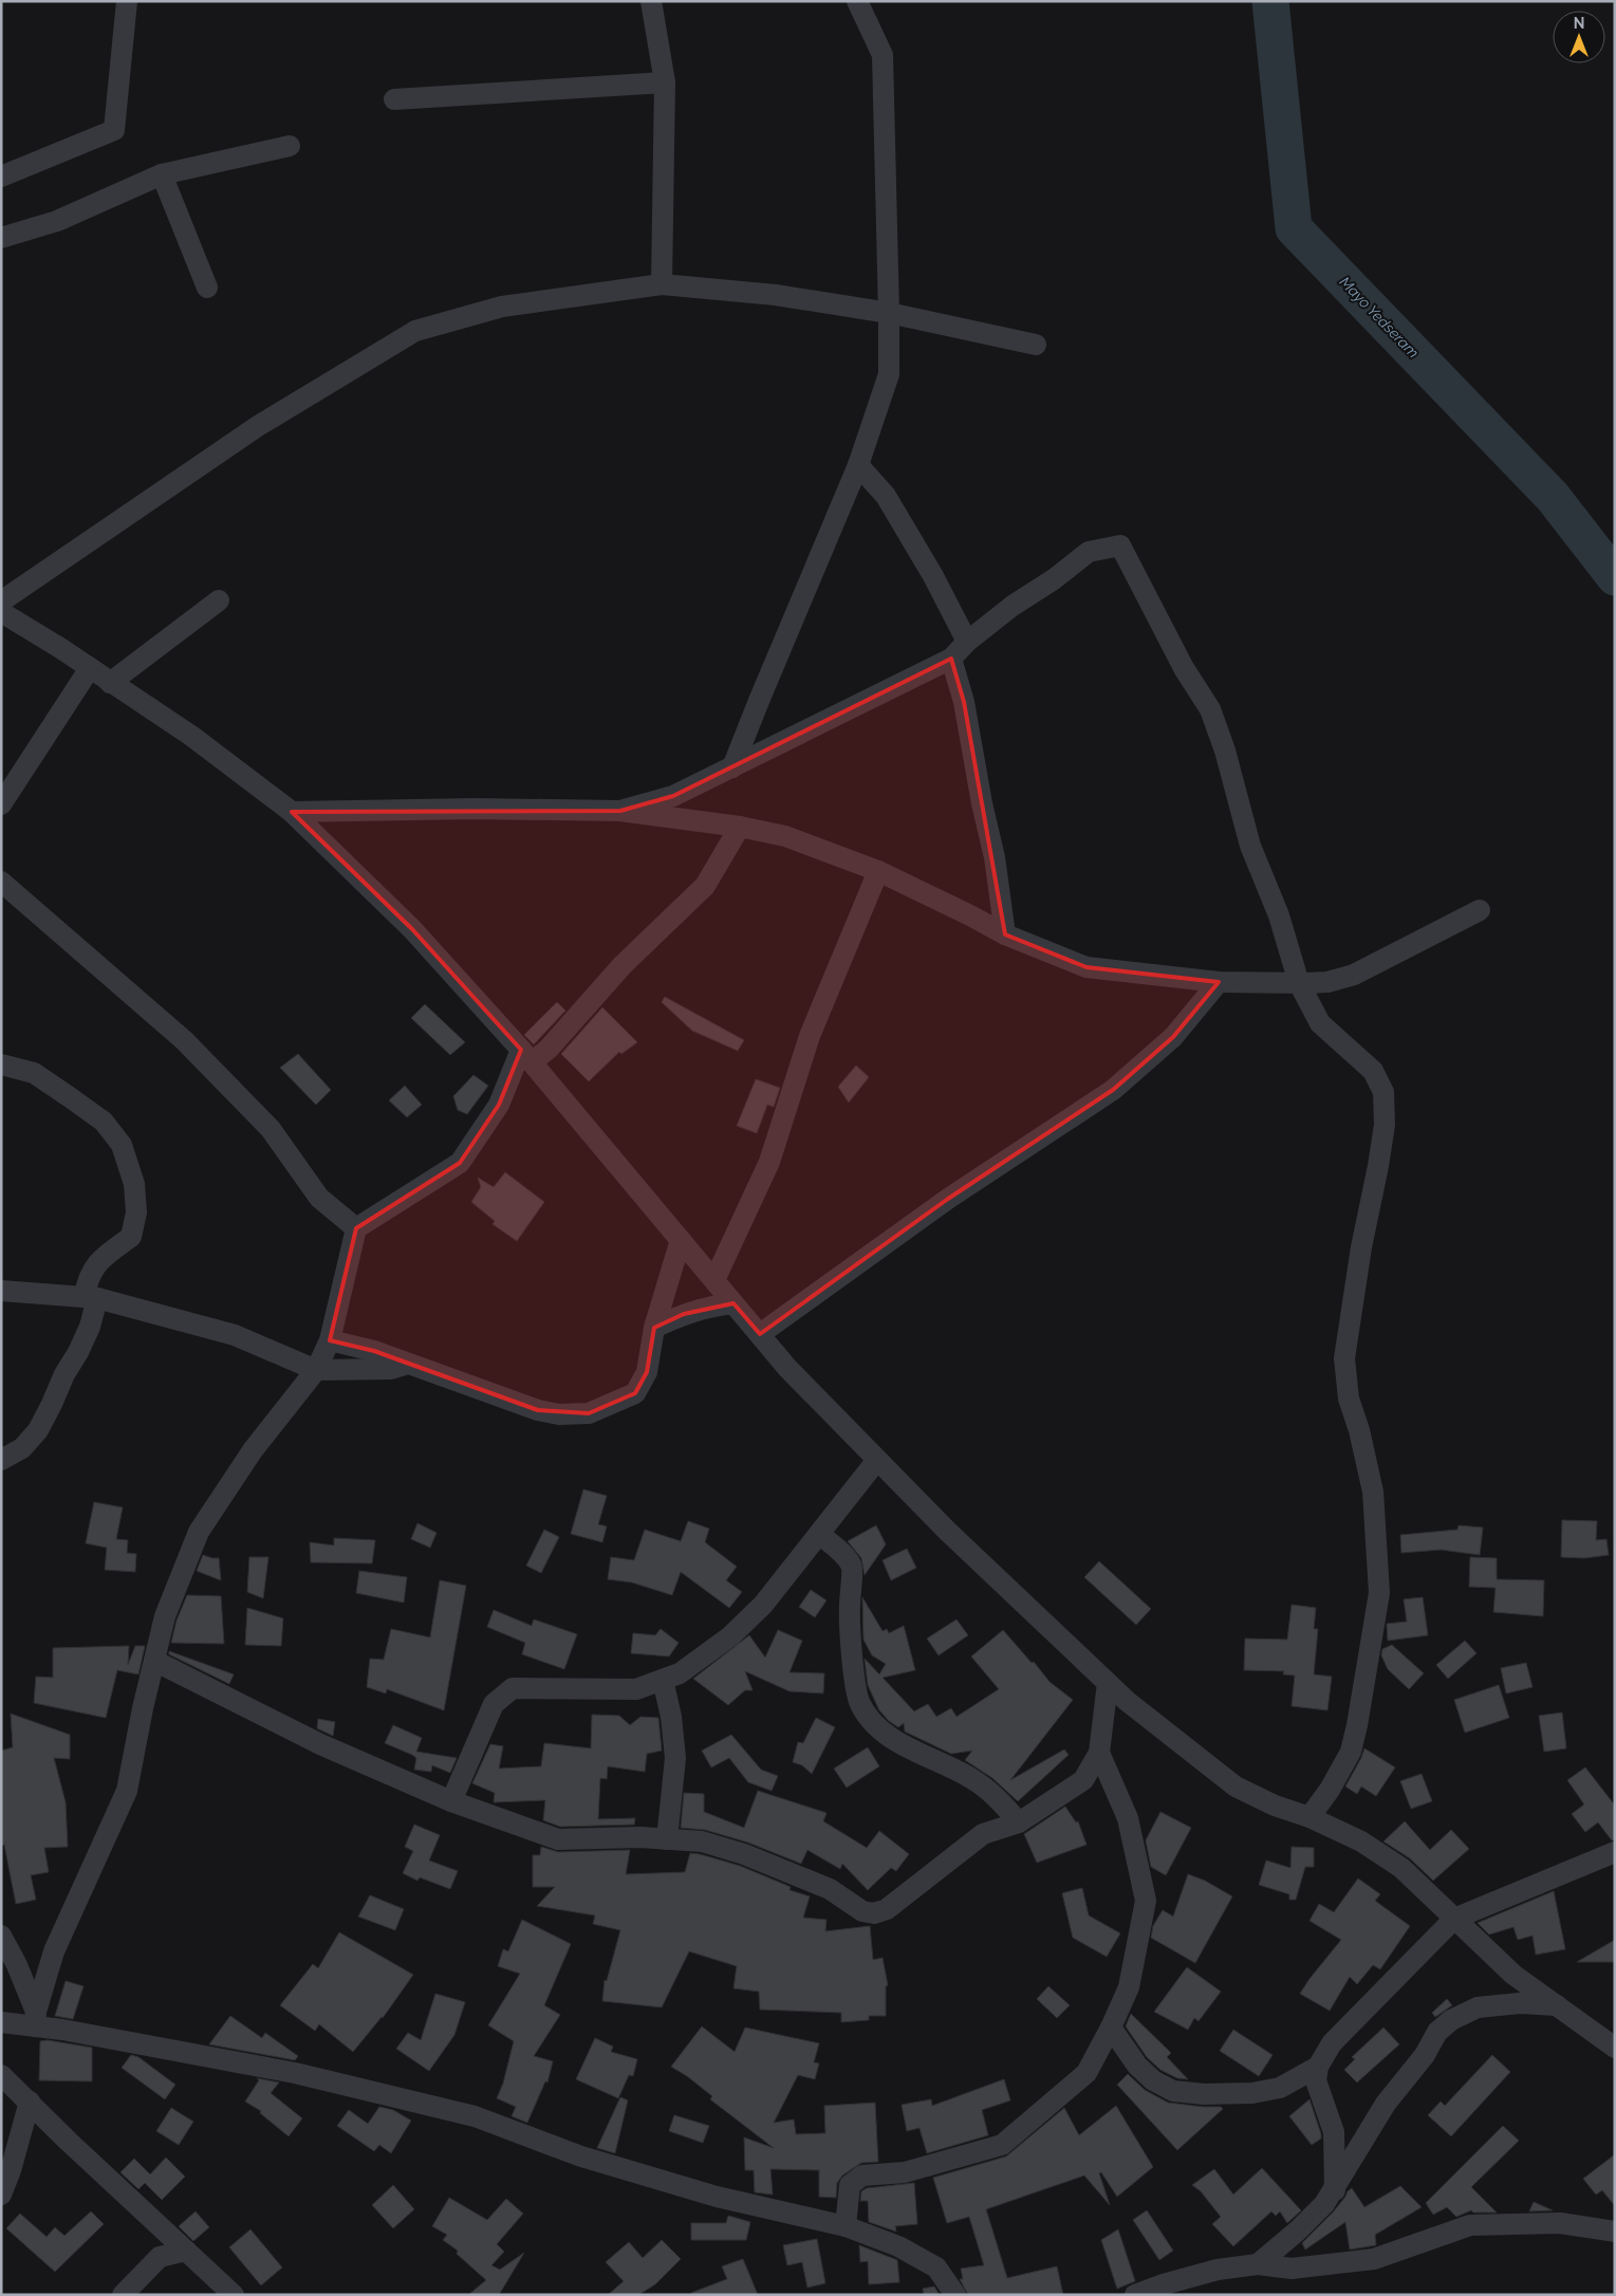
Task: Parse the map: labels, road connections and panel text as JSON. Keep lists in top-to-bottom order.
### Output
{
  "water": ["Mayo Yedseram"],
  "north": "top"
}
